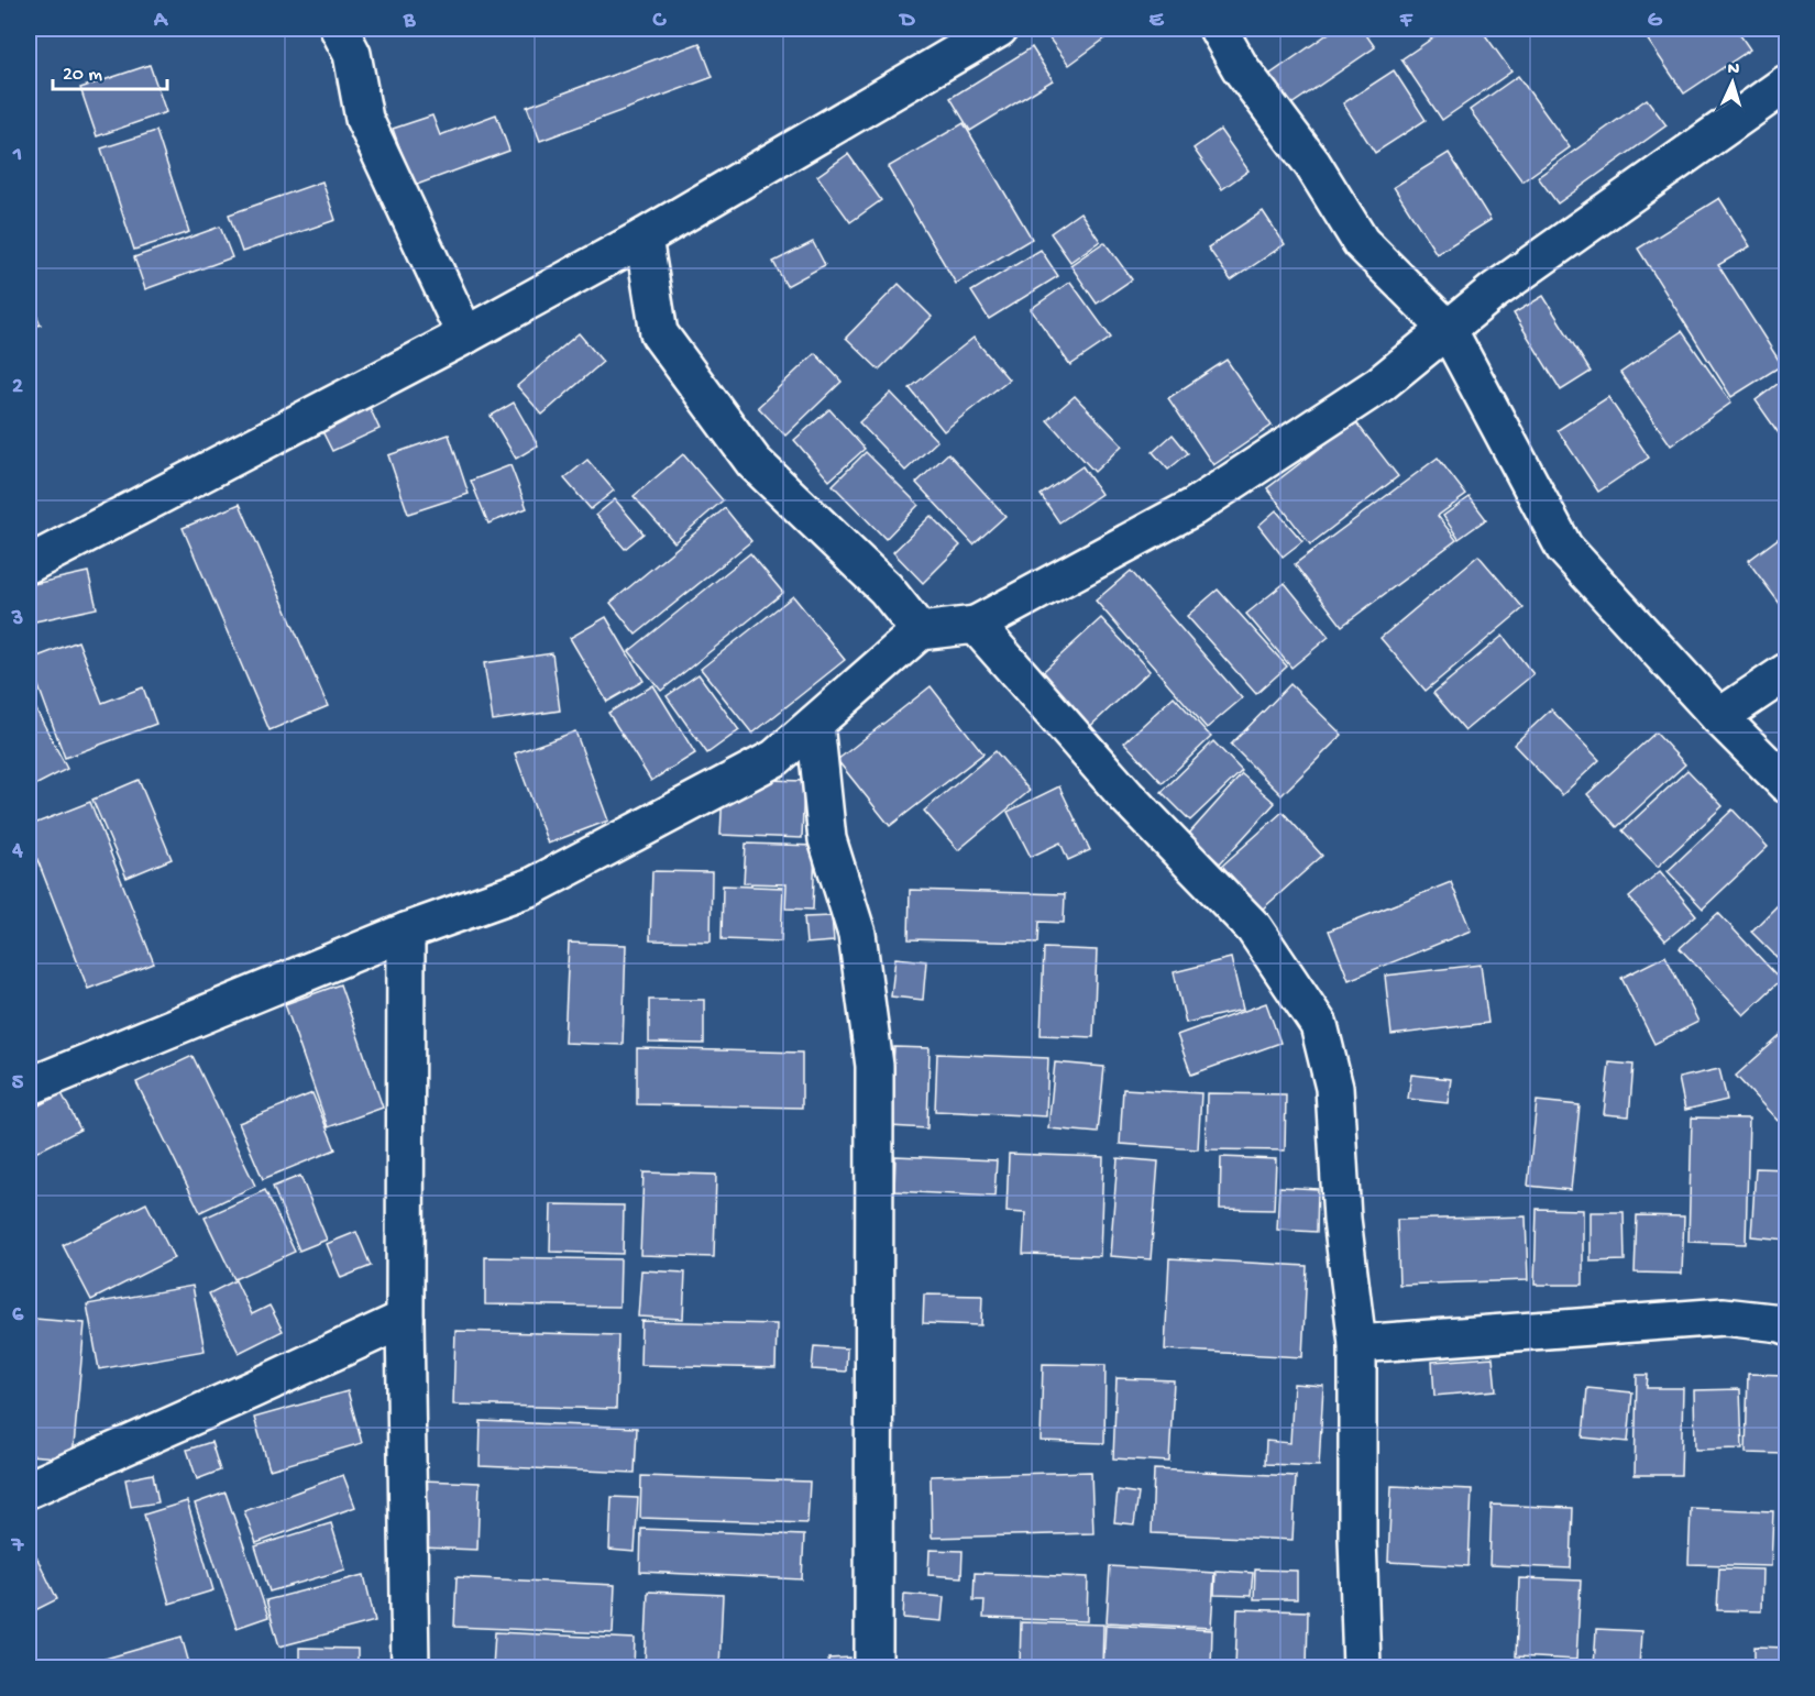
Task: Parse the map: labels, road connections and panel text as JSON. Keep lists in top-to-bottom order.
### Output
{
  "scale_bar": "20 m",
  "north": "top",
  "grid": {
    "columns": [
      "A",
      "B",
      "C",
      "D",
      "E",
      "F",
      "G"
    ],
    "rows": [
      "1",
      "2",
      "3",
      "4",
      "5",
      "6",
      "7"
    ]
  }
}
